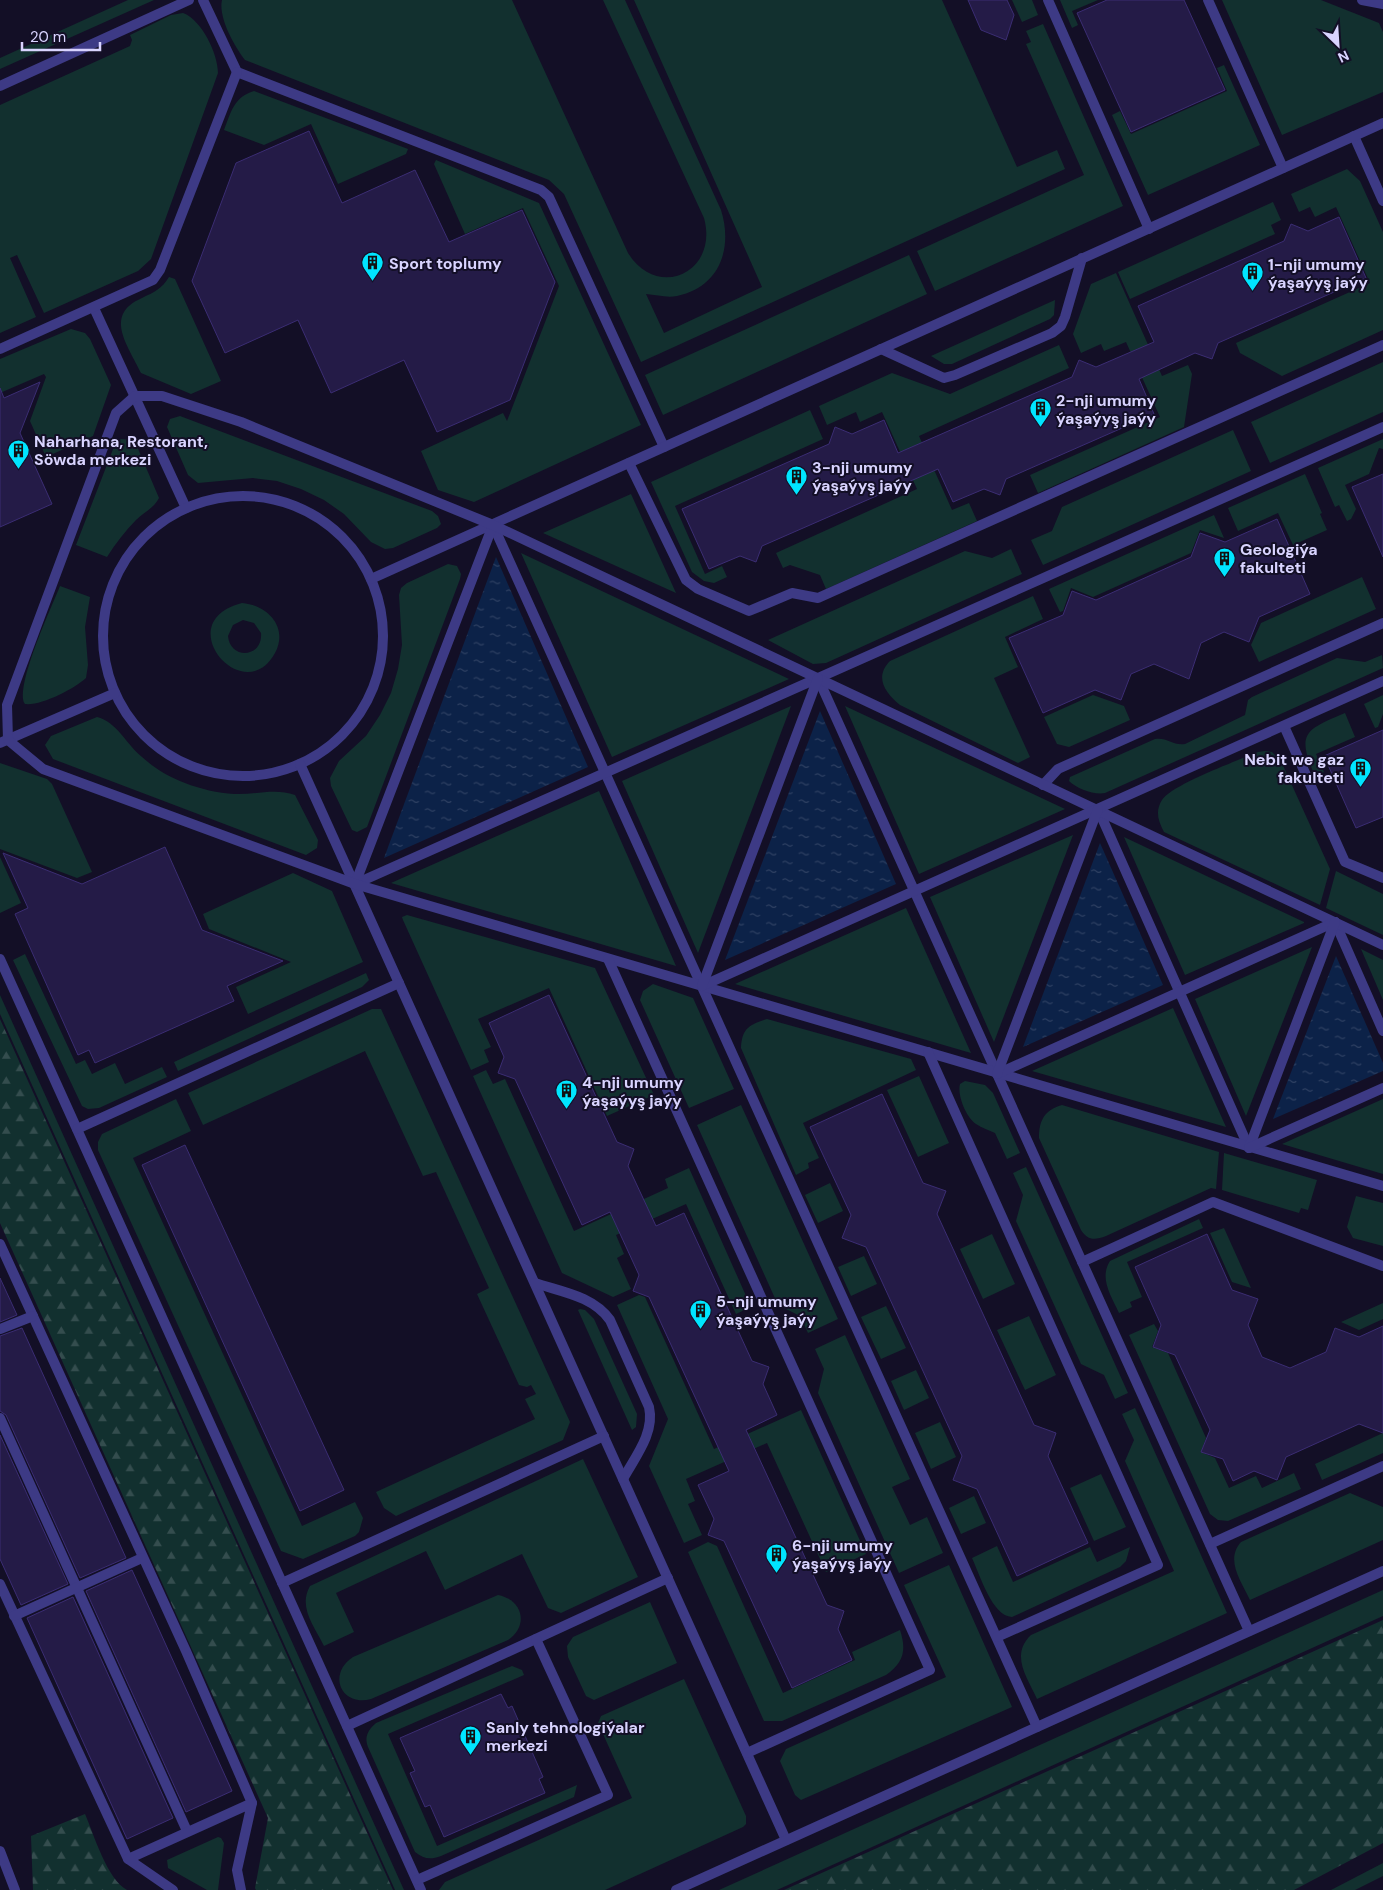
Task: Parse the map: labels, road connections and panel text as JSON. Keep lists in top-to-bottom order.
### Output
{
  "places": {
    "building": [
      "Sport toplumy",
      "1-nji umumy ýaşaýyş jaýy",
      "2-nji umumy ýaşaýyş jaýy",
      "Naharhana, Restorant, Söwda merkezi",
      "3-nji umumy ýaşaýyş jaýy",
      "Geologiýa fakulteti",
      "Nebit we gaz fakulteti",
      "4-nji umumy ýaşaýyş jaýy",
      "5-nji umumy ýaşaýyş jaýy",
      "6-nji umumy ýaşaýyş jaýy",
      "Sanly tehnologiýalar merkezi"
    ]
  },
  "scale_bar": "20 m",
  "north": "bottom right"
}
